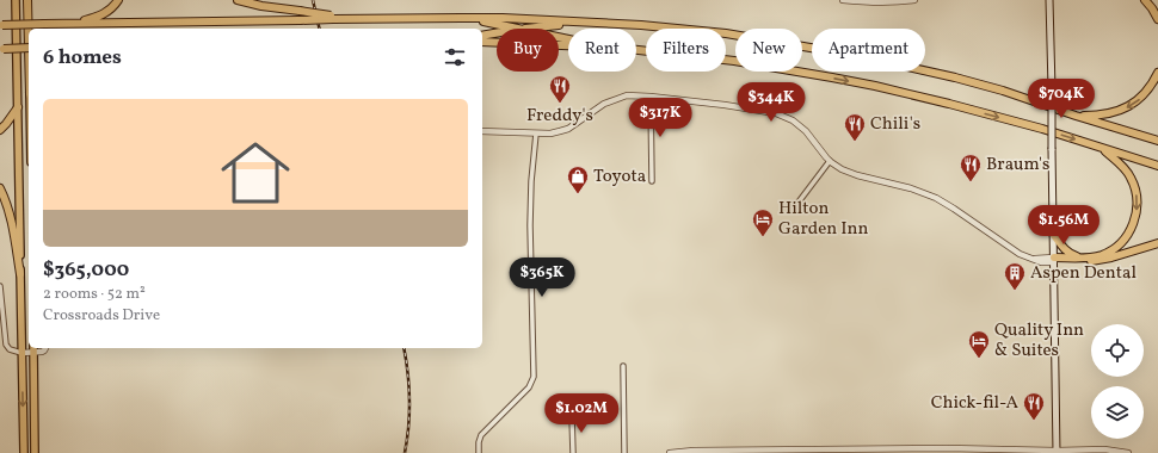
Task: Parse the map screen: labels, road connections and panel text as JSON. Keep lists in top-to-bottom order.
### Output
{
  "places": {
    "restaurant": [
      "Freddy's",
      "Chili's",
      "Braum's",
      "Chick-fil-A"
    ],
    "shop": ["Toyota"],
    "hotel": ["Hilton Garden Inn", "Quality Inn & Suites"],
    "building": ["Aspen Dental"]
  },
  "page": {
    "chip": [
      "Buy",
      "Rent",
      "Filters",
      "New",
      "Apartment"
    ],
    "heading": "6 homes",
    "price": [
      "$704K",
      "$344K",
      "$317K",
      "$1.56M",
      "$365K",
      "$1.02M"
    ],
    "list": [
      {
        "name": "$365,000",
        "note": "2 rooms · 52 m² · Crossroads Drive"
      }
    ]
  }
}
